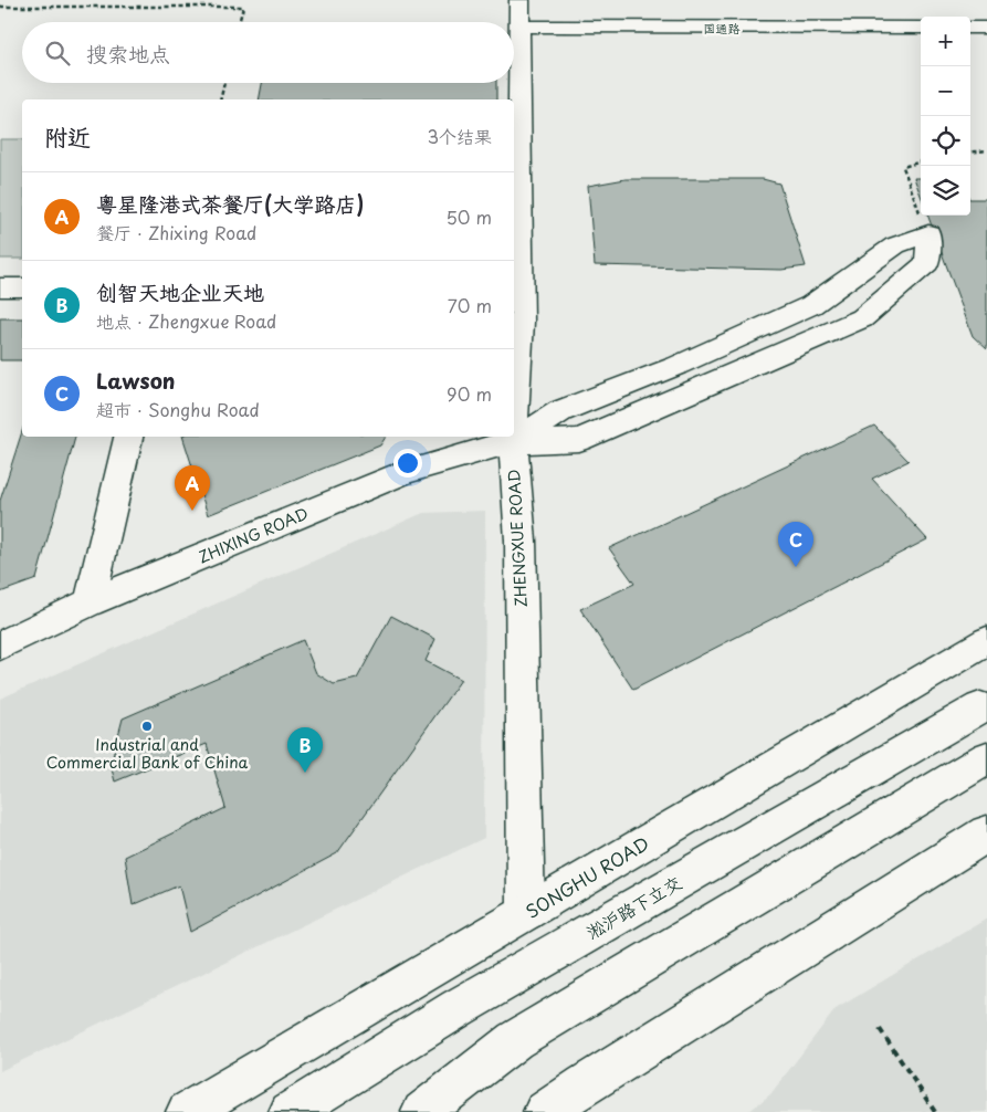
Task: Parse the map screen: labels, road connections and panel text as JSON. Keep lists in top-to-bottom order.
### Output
{
  "streets": {
    "street": [
      "国通路",
      "ZHIXING ROAD",
      "ZHENGXUE ROAD",
      "SONGHU ROAD",
      "淞沪路下立交"
    ]
  },
  "crossings": [
    ["国通路", "ZHENGXUE ROAD"],
    ["ZHIXING ROAD", "ZHENGXUE ROAD"],
    ["ZHENGXUE ROAD", "SONGHU ROAD"]
  ],
  "places": ["Industrial and Commercial Bank of China"],
  "page": {
    "map_buttons": ["+", "−"],
    "search": "搜索地点",
    "heading": ["附近", "3个结果"],
    "list": [
      {
        "mark": "A",
        "name": "粤星隆港式茶餐厅(大学路店)",
        "note": "餐厅 · Zhixing Road",
        "value": "50 m"
      },
      {
        "mark": "B",
        "name": "创智天地企业天地",
        "note": "地点 · Zhengxue Road",
        "value": "70 m"
      },
      {
        "mark": "C",
        "name": "Lawson",
        "note": "超市 · Songhu Road",
        "value": "90 m"
      }
    ],
    "pins": ["A", "C", "B"]
  }
}
